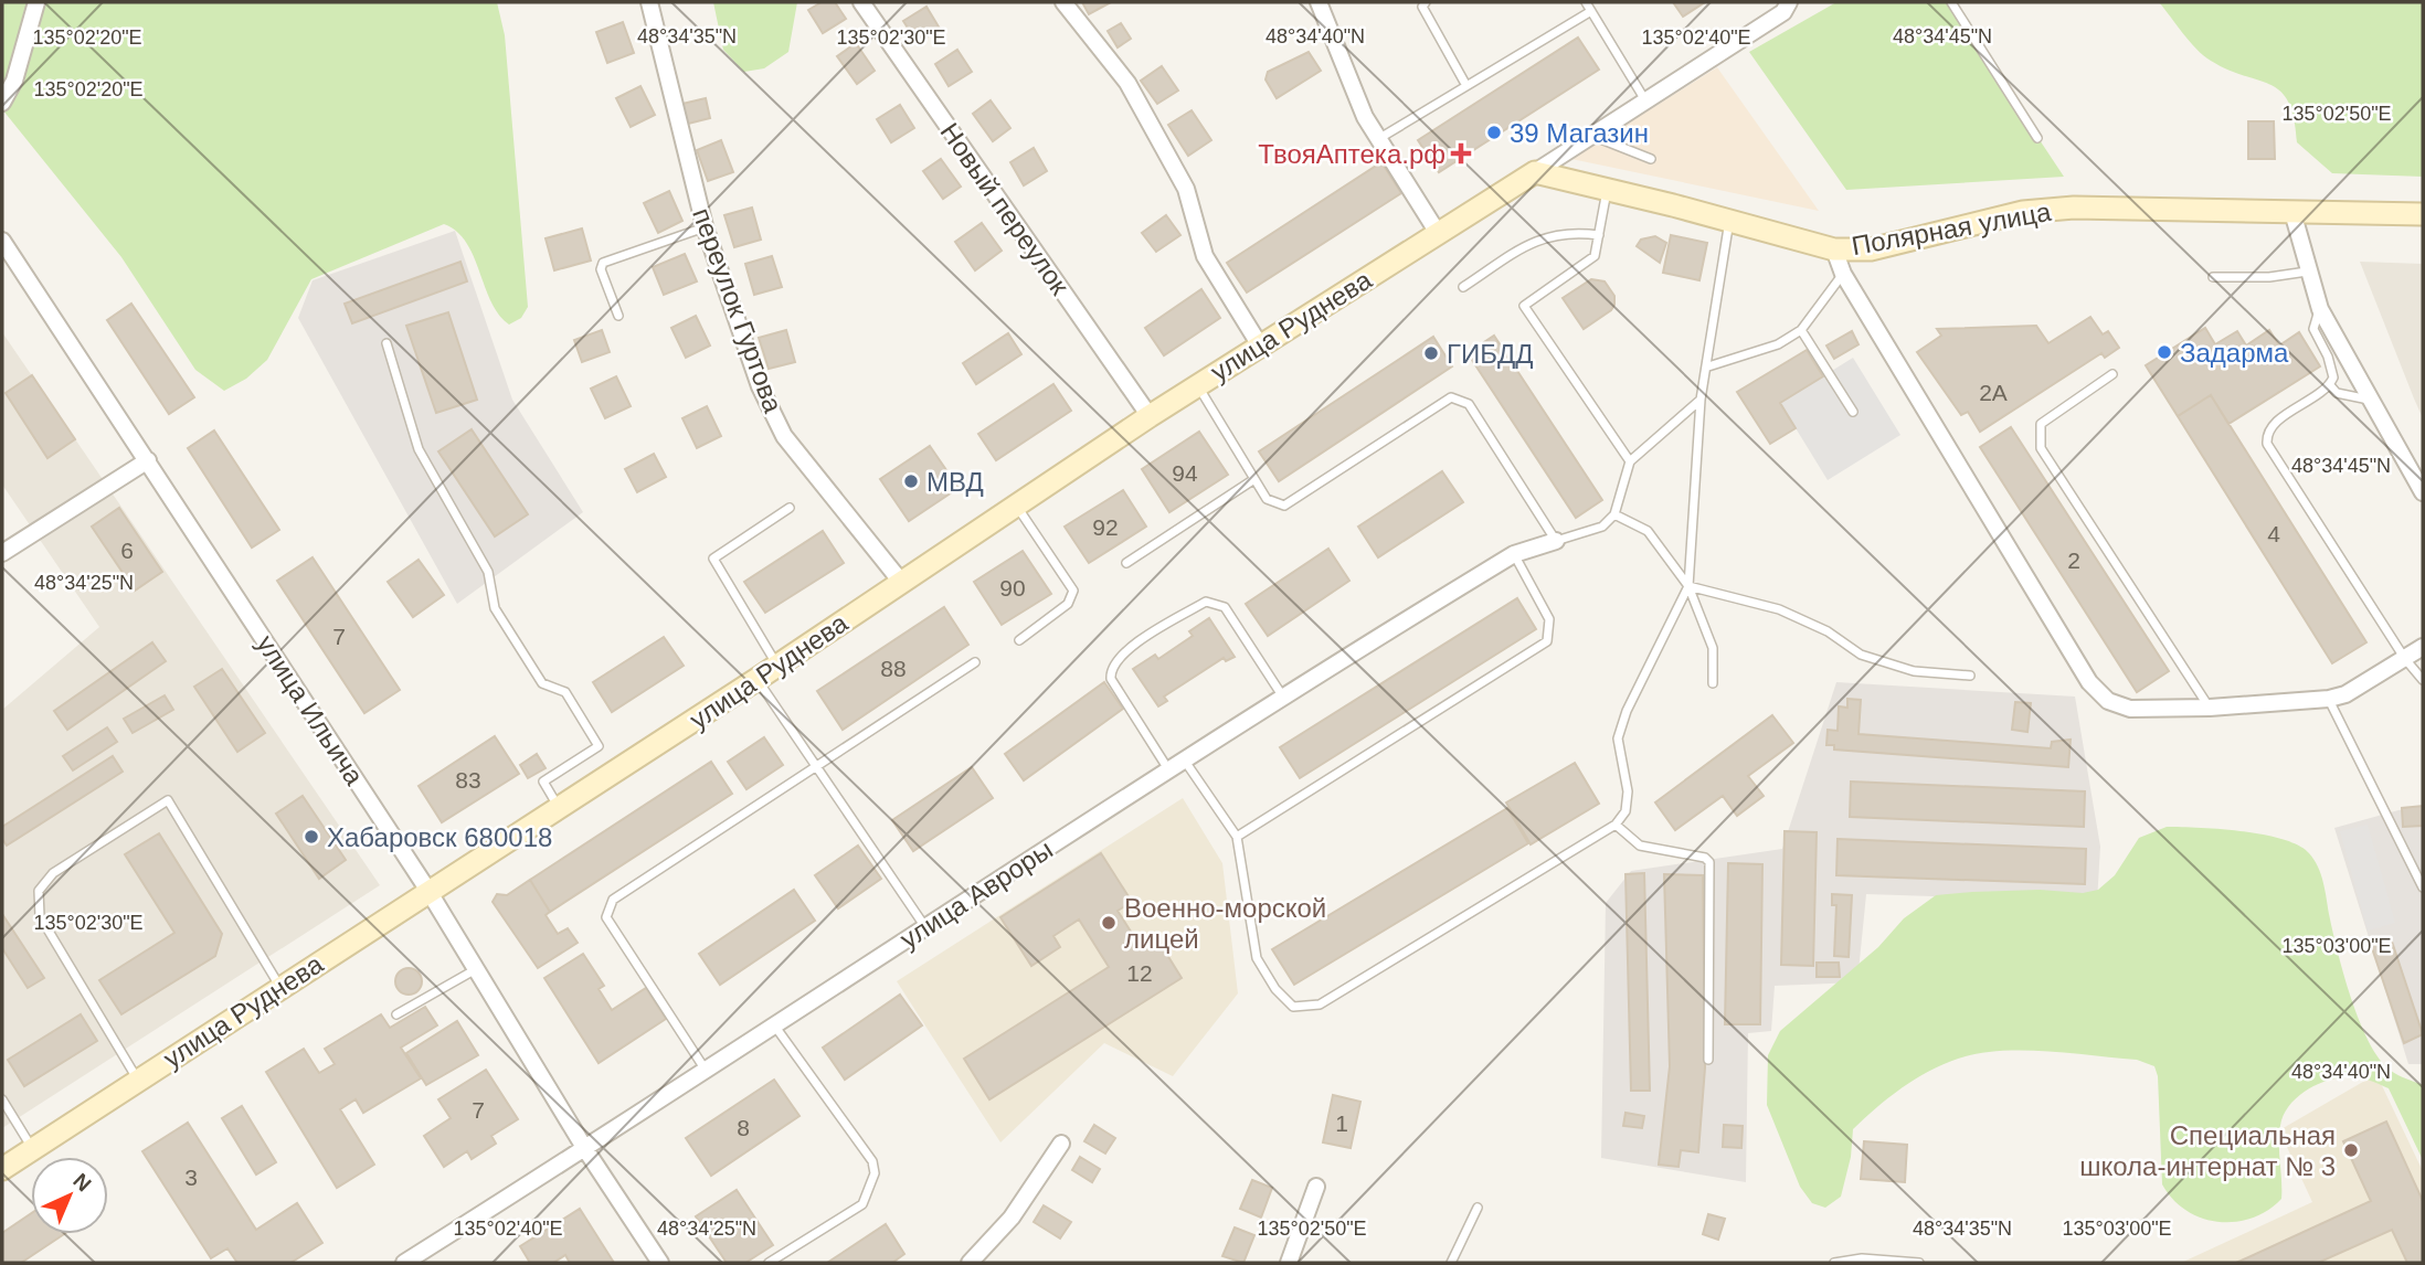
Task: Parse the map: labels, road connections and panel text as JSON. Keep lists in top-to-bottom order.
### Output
{
  "streets": {
    "main road": ["Полярная улица", "улица Руднева"],
    "street": [
      "Новый переулок",
      "переулок Гуртова",
      "улица Ильича",
      "улица Авроры"
    ]
  },
  "crossings": [
    ["Новый переулок", "улица Руднева"],
    ["Полярная улица", "улица Руднева"],
    ["переулок Гуртова", "улица Руднева"],
    ["улица Руднева", "улица Ильича"],
    ["улица Ильича", "улица Авроры"]
  ],
  "places": {
    "other": [
      "39 Магазин",
      "Задарма",
      "ГИБДД",
      "МВД",
      "Хабаровск 680018",
      "Военно-морской лицей",
      "Специальная школа-интернат № 3"
    ],
    "health": ["ТвояАптека.рф"]
  },
  "house_numbers": [
    "2А",
    "94",
    "92",
    "4",
    "6",
    "2",
    "90",
    "7",
    "88",
    "83",
    "12",
    "7",
    "1",
    "8",
    "3"
  ],
  "north": "top right",
  "coordinates": [
    "48°34'35\"N",
    "48°34'40\"N",
    "48°34'45\"N",
    "135°02'20\"E",
    "135°02'30\"E",
    "135°02'40\"E",
    "135°02'50\"E",
    "48°34'25\"N",
    "135°03'00\"E"
  ]
}
